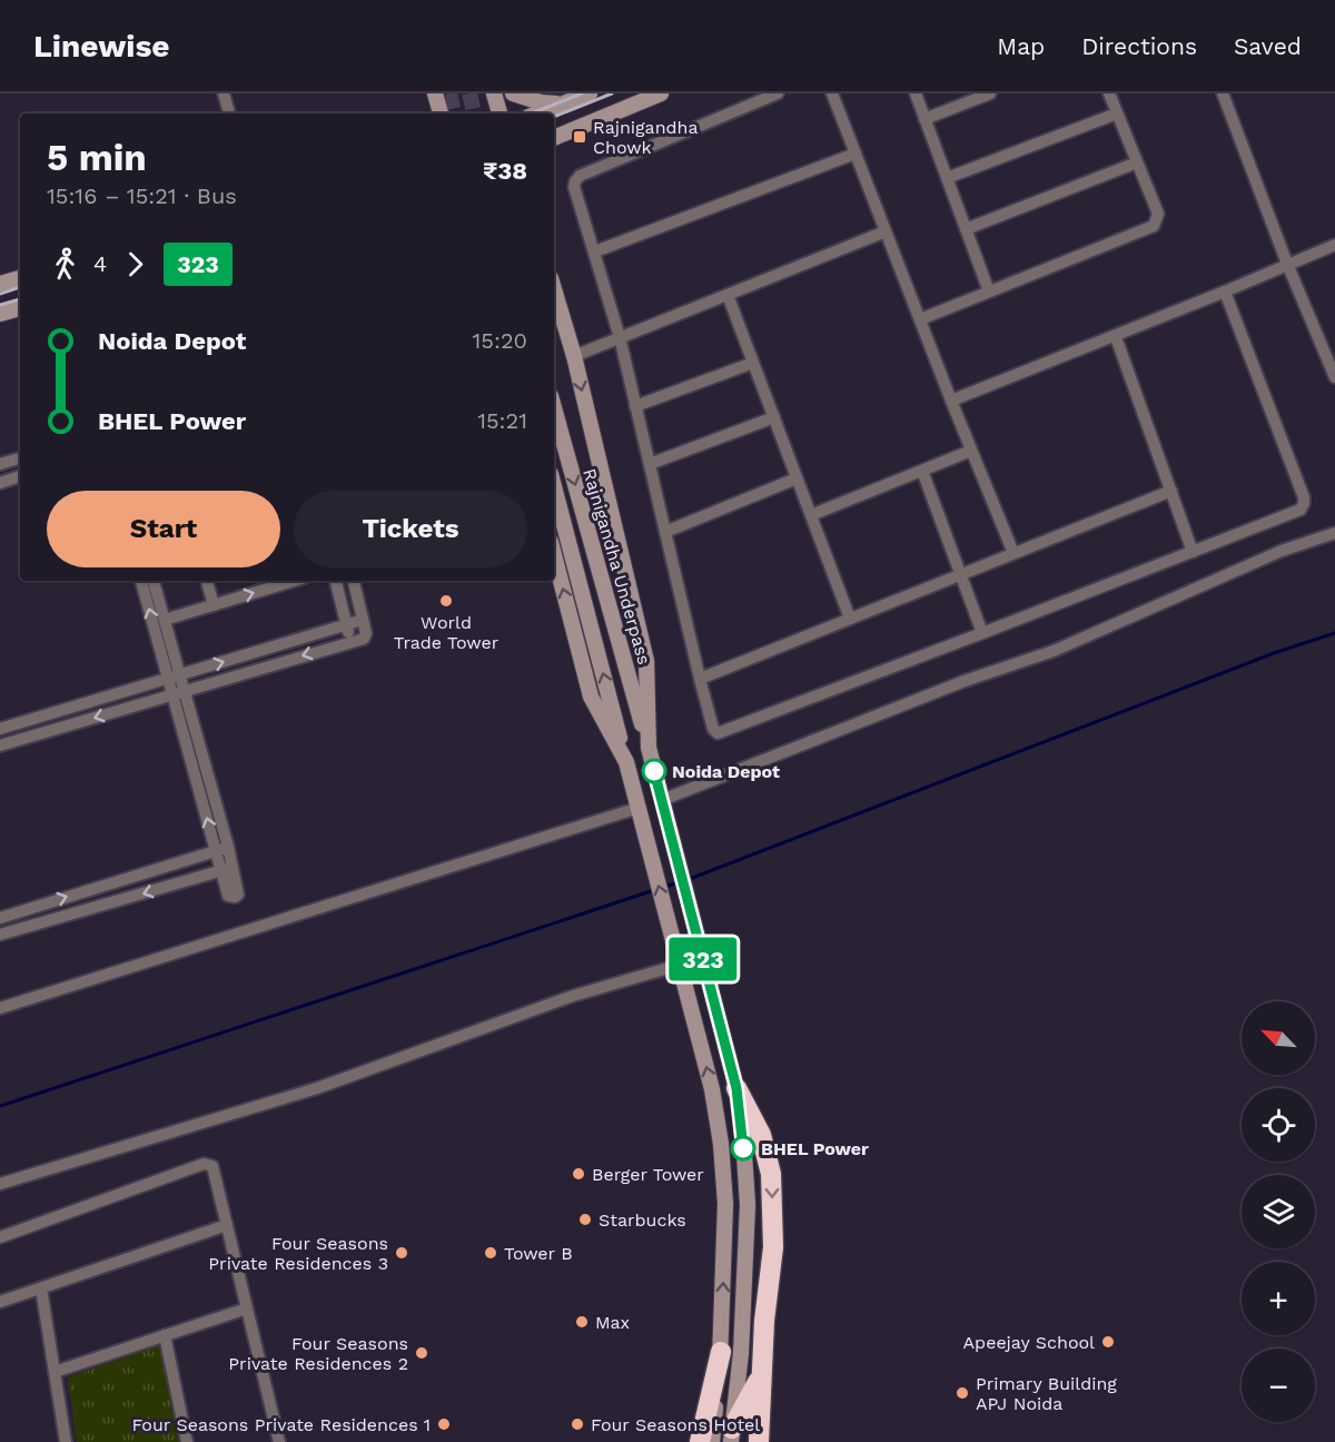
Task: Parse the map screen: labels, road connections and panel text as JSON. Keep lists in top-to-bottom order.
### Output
{
  "streets": {
    "main road": ["Rajnigandha Underpass"]
  },
  "places": {
    "transit": ["Rajnigandha Chowk"],
    "other": [
      "World Trade Tower",
      "Noida Depot",
      "BHEL Power",
      "Berger Tower",
      "Starbucks",
      "Four Seasons Private Residences 3",
      "Tower B",
      "Max",
      "Apeejay School",
      "Four Seasons Private Residences 2",
      "Primary Building APJ Noida",
      "Four Seasons Private Residences 1",
      "Four Seasons Hotel"
    ]
  },
  "lines": ["bus line 323"],
  "north": "top left",
  "page": {
    "header": "Linewise",
    "nav": ["Map", "Directions", "Saved"],
    "on_map": "323",
    "heading": ["5 min", "15:16 – 15:21 · Bus", "₹38"],
    "legs": ["4", "323"],
    "list": [
      {
        "name": "Noida Depot",
        "value": "15:20"
      },
      {
        "name": "BHEL Power",
        "value": "15:21"
      }
    ],
    "buttons": ["Start", "Tickets"],
    "map_buttons": ["+", "−"]
  }
}
